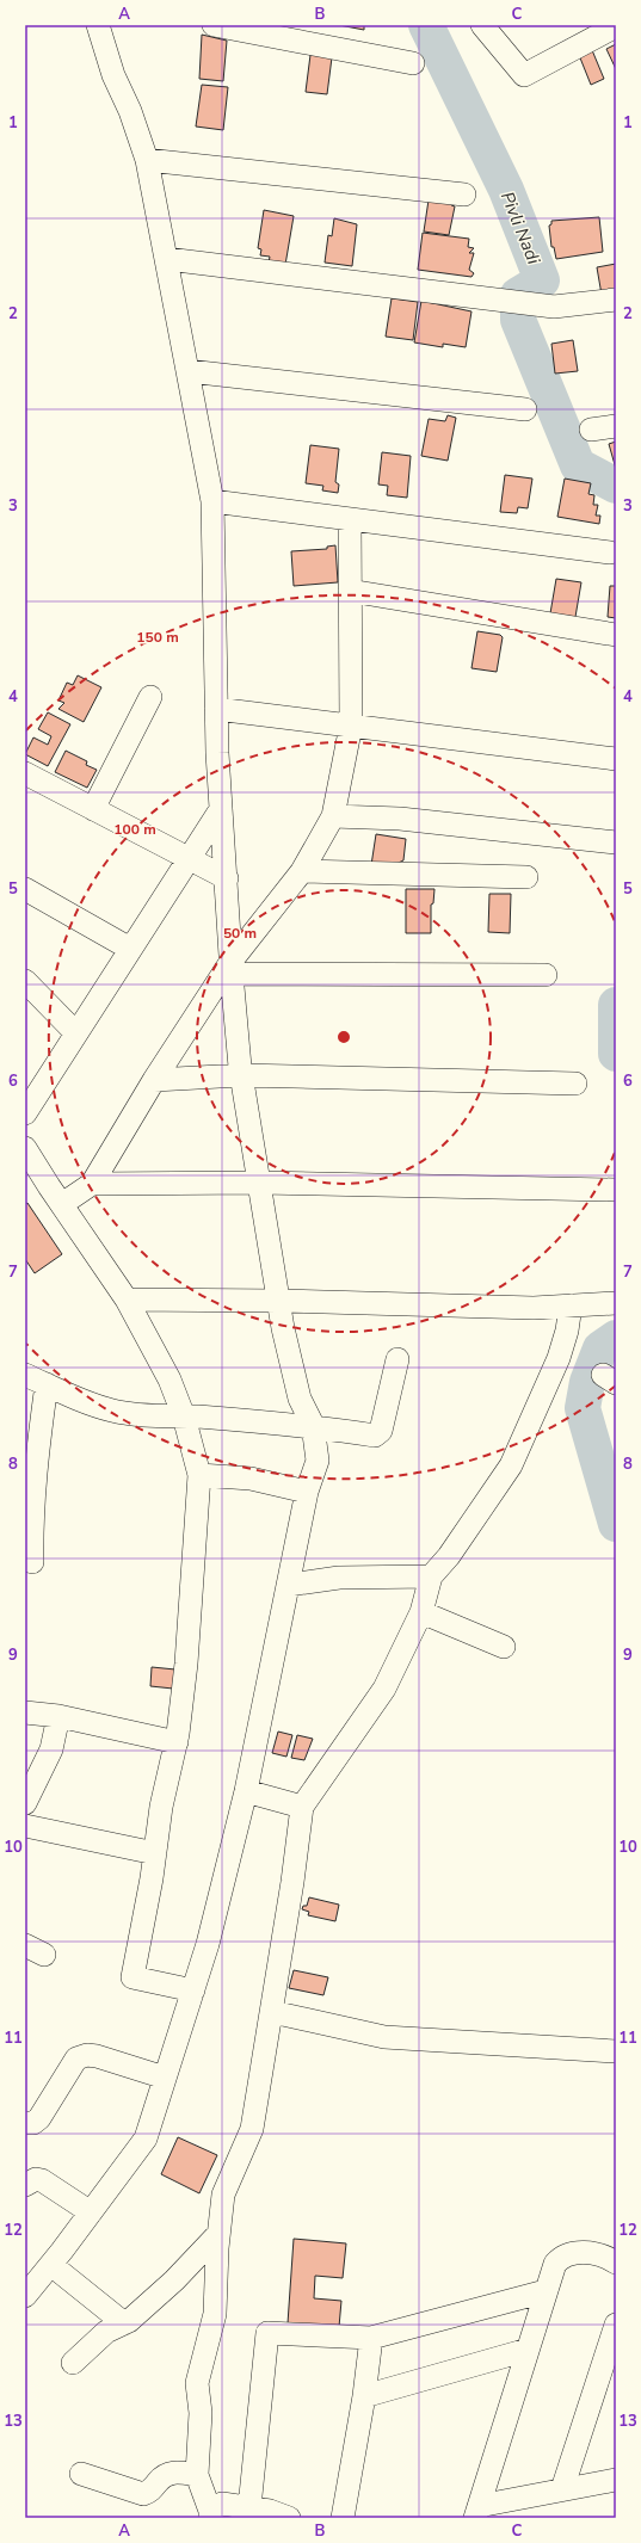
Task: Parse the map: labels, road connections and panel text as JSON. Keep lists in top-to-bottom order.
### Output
{
  "water": ["Pivli Nadi"],
  "grid": {
    "columns": ["A", "B", "C"],
    "rows": [
      "1",
      "2",
      "3",
      "4",
      "5",
      "6",
      "7",
      "8",
      "9",
      "10",
      "11",
      "12",
      "13"
    ]
  },
  "rings": ["150 m", "100 m", "50 m"]
}
